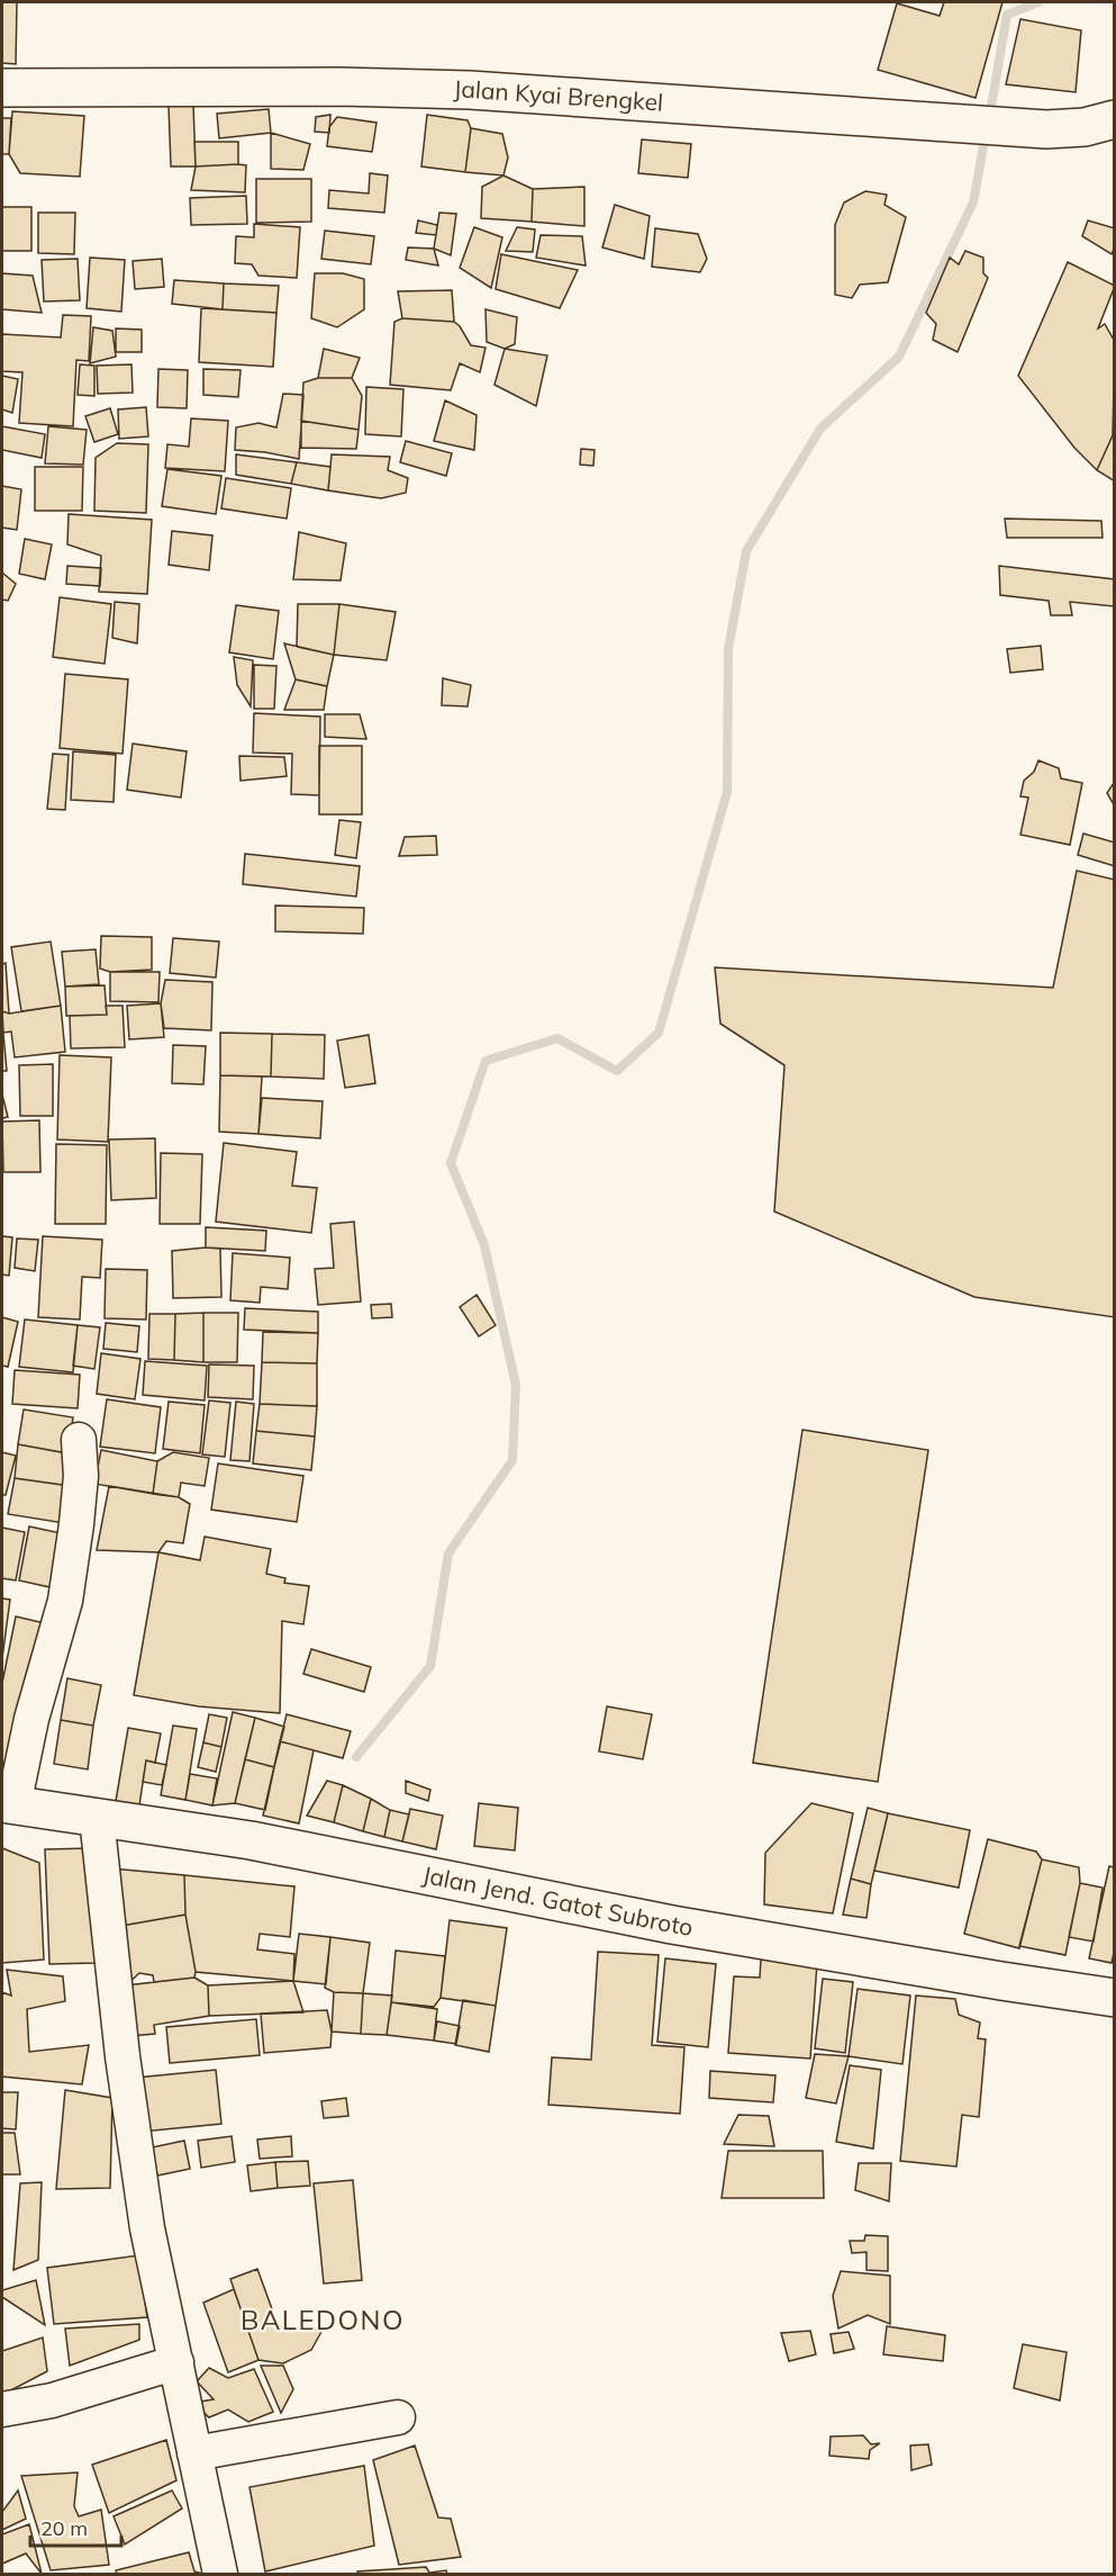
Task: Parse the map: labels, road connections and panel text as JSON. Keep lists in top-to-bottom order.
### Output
{
  "streets": {
    "main road": ["Jalan Kyai Brengkel", "Jalan Jend. Gatot Subroto"]
  },
  "districts": ["BALEDONO"],
  "scale_bar": "20 m"
}
